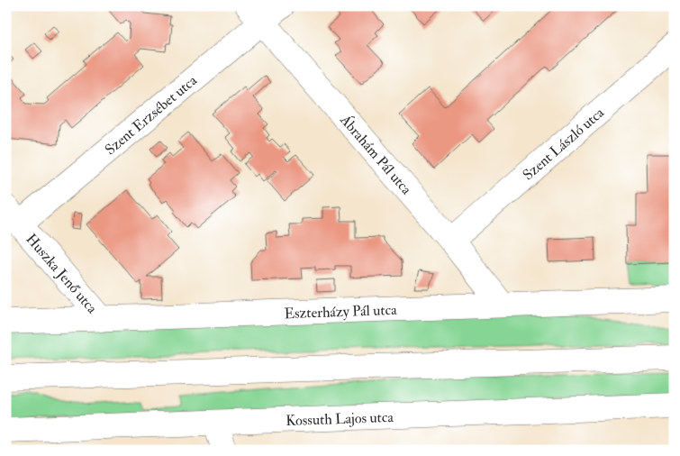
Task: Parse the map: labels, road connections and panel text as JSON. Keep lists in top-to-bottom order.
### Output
{
  "streets": {
    "street": [
      "Szent Erzsébet utca",
      "Szent László utca",
      "Ábrahám Pál utca",
      "Huszka Jenő utca",
      "Eszterházy Pál utca",
      "Kossuth Lajos utca"
    ]
  },
  "crossings": [
    ["Szent Erzsébet utca", "Ábrahám Pál utca"],
    ["Szent Erzsébet utca", "Huszka Jenő utca"],
    ["Szent László utca", "Ábrahám Pál utca"],
    ["Ábrahám Pál utca", "Eszterházy Pál utca"],
    ["Huszka Jenő utca", "Eszterházy Pál utca"]
  ]
}
